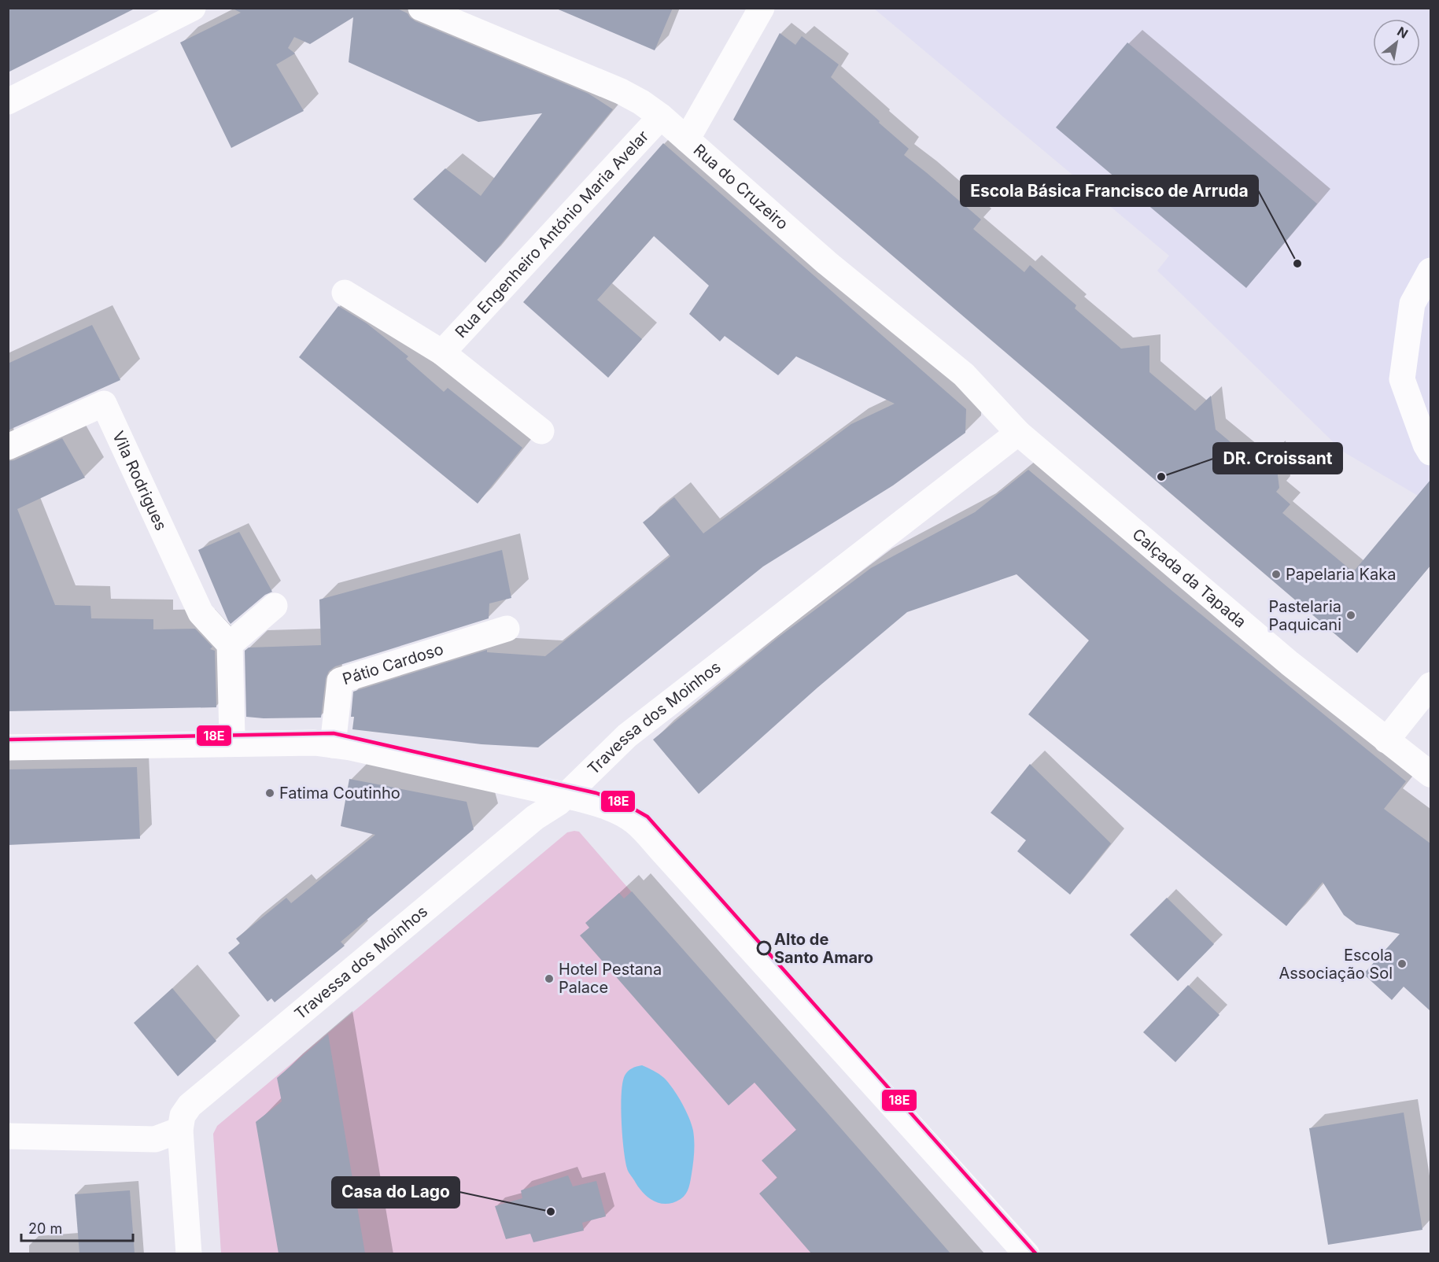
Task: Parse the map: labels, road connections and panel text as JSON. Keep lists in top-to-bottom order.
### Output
{
  "streets": {
    "street": [
      "Rua do Cruzeiro",
      "Rua Engenheiro António Maria Avelar",
      "Vila Rodrigues",
      "Calçada da Tapada",
      "Pátio Cardoso",
      "Travessa dos Moinhos"
    ]
  },
  "crossings": [
    ["Rua do Cruzeiro", "Rua Engenheiro António Maria Avelar"],
    ["Rua do Cruzeiro", "Calçada da Tapada"],
    ["Rua do Cruzeiro", "Travessa dos Moinhos"],
    ["Calçada da Tapada", "Travessa dos Moinhos"]
  ],
  "places": [
    "Escola Básica Francisco de Arruda",
    "DR. Croissant",
    "Papelaria Kaka",
    "Pastelaria Paquicani",
    "Fatima Coutinho",
    "Alto de Santo Amaro",
    "Escola Associação Sol",
    "Hotel Pestana Palace",
    "Casa do Lago"
  ],
  "lines": ["transit line 18E"],
  "scale_bar": "20 m",
  "north": "top right"
}
